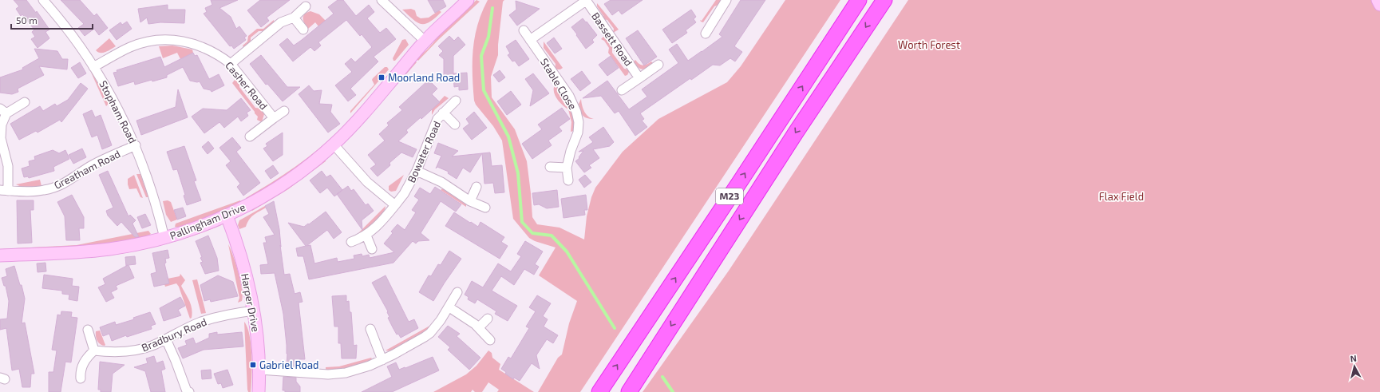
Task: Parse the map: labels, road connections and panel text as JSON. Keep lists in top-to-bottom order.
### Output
{
  "streets": {
    "highway": ["M23"],
    "street": [
      "Bassett Road",
      "Stable Close",
      "Casher Road",
      "Stopham Road",
      "Bowater Road",
      "Greatham Road",
      "Pallingham Drive",
      "Harper Drive",
      "Bradbury Road"
    ]
  },
  "crossings": [
    ["Casher Road", "Stopham Road"],
    ["Stopham Road", "Greatham Road"],
    ["Stopham Road", "Pallingham Drive"],
    ["Pallingham Drive", "Harper Drive"],
    ["Harper Drive", "Bradbury Road"]
  ],
  "parks": ["Worth Forest", "Flax Field"],
  "places": {
    "transit": ["Moorland Road", "Gabriel Road"]
  },
  "scale_bar": "50 m",
  "north": "top"
}
